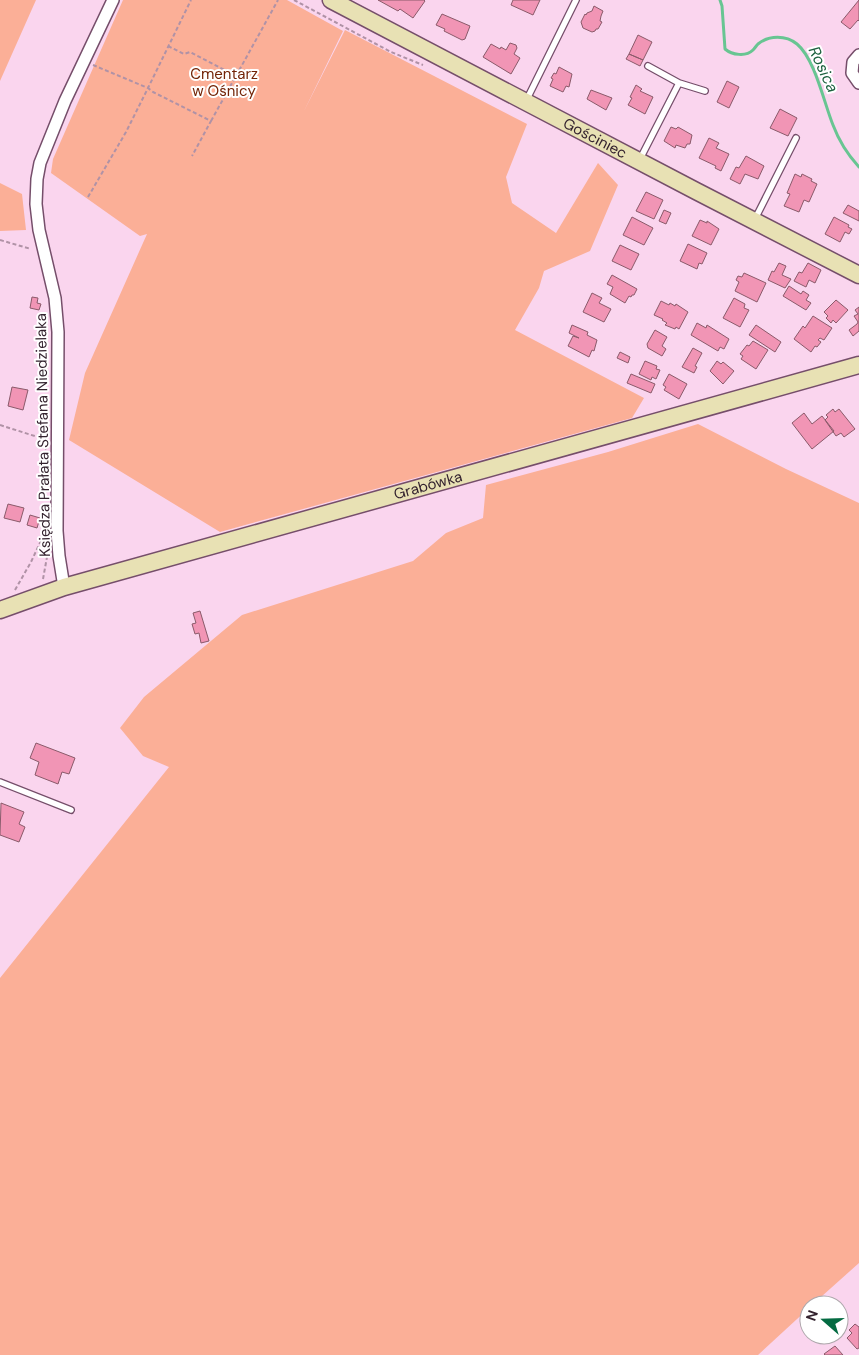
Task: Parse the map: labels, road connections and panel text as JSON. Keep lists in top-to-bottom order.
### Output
{
  "streets": {
    "street": ["Gościniec", "Księdza Prałata Stefana Niedzielaka", "Grabówka"]
  },
  "crossings": [
    ["Księdza Prałata Stefana Niedzielaka", "Grabówka"]
  ],
  "water": ["Rosica"],
  "parks": ["Cmentarz w Ośnicy"],
  "north": "left"
}
